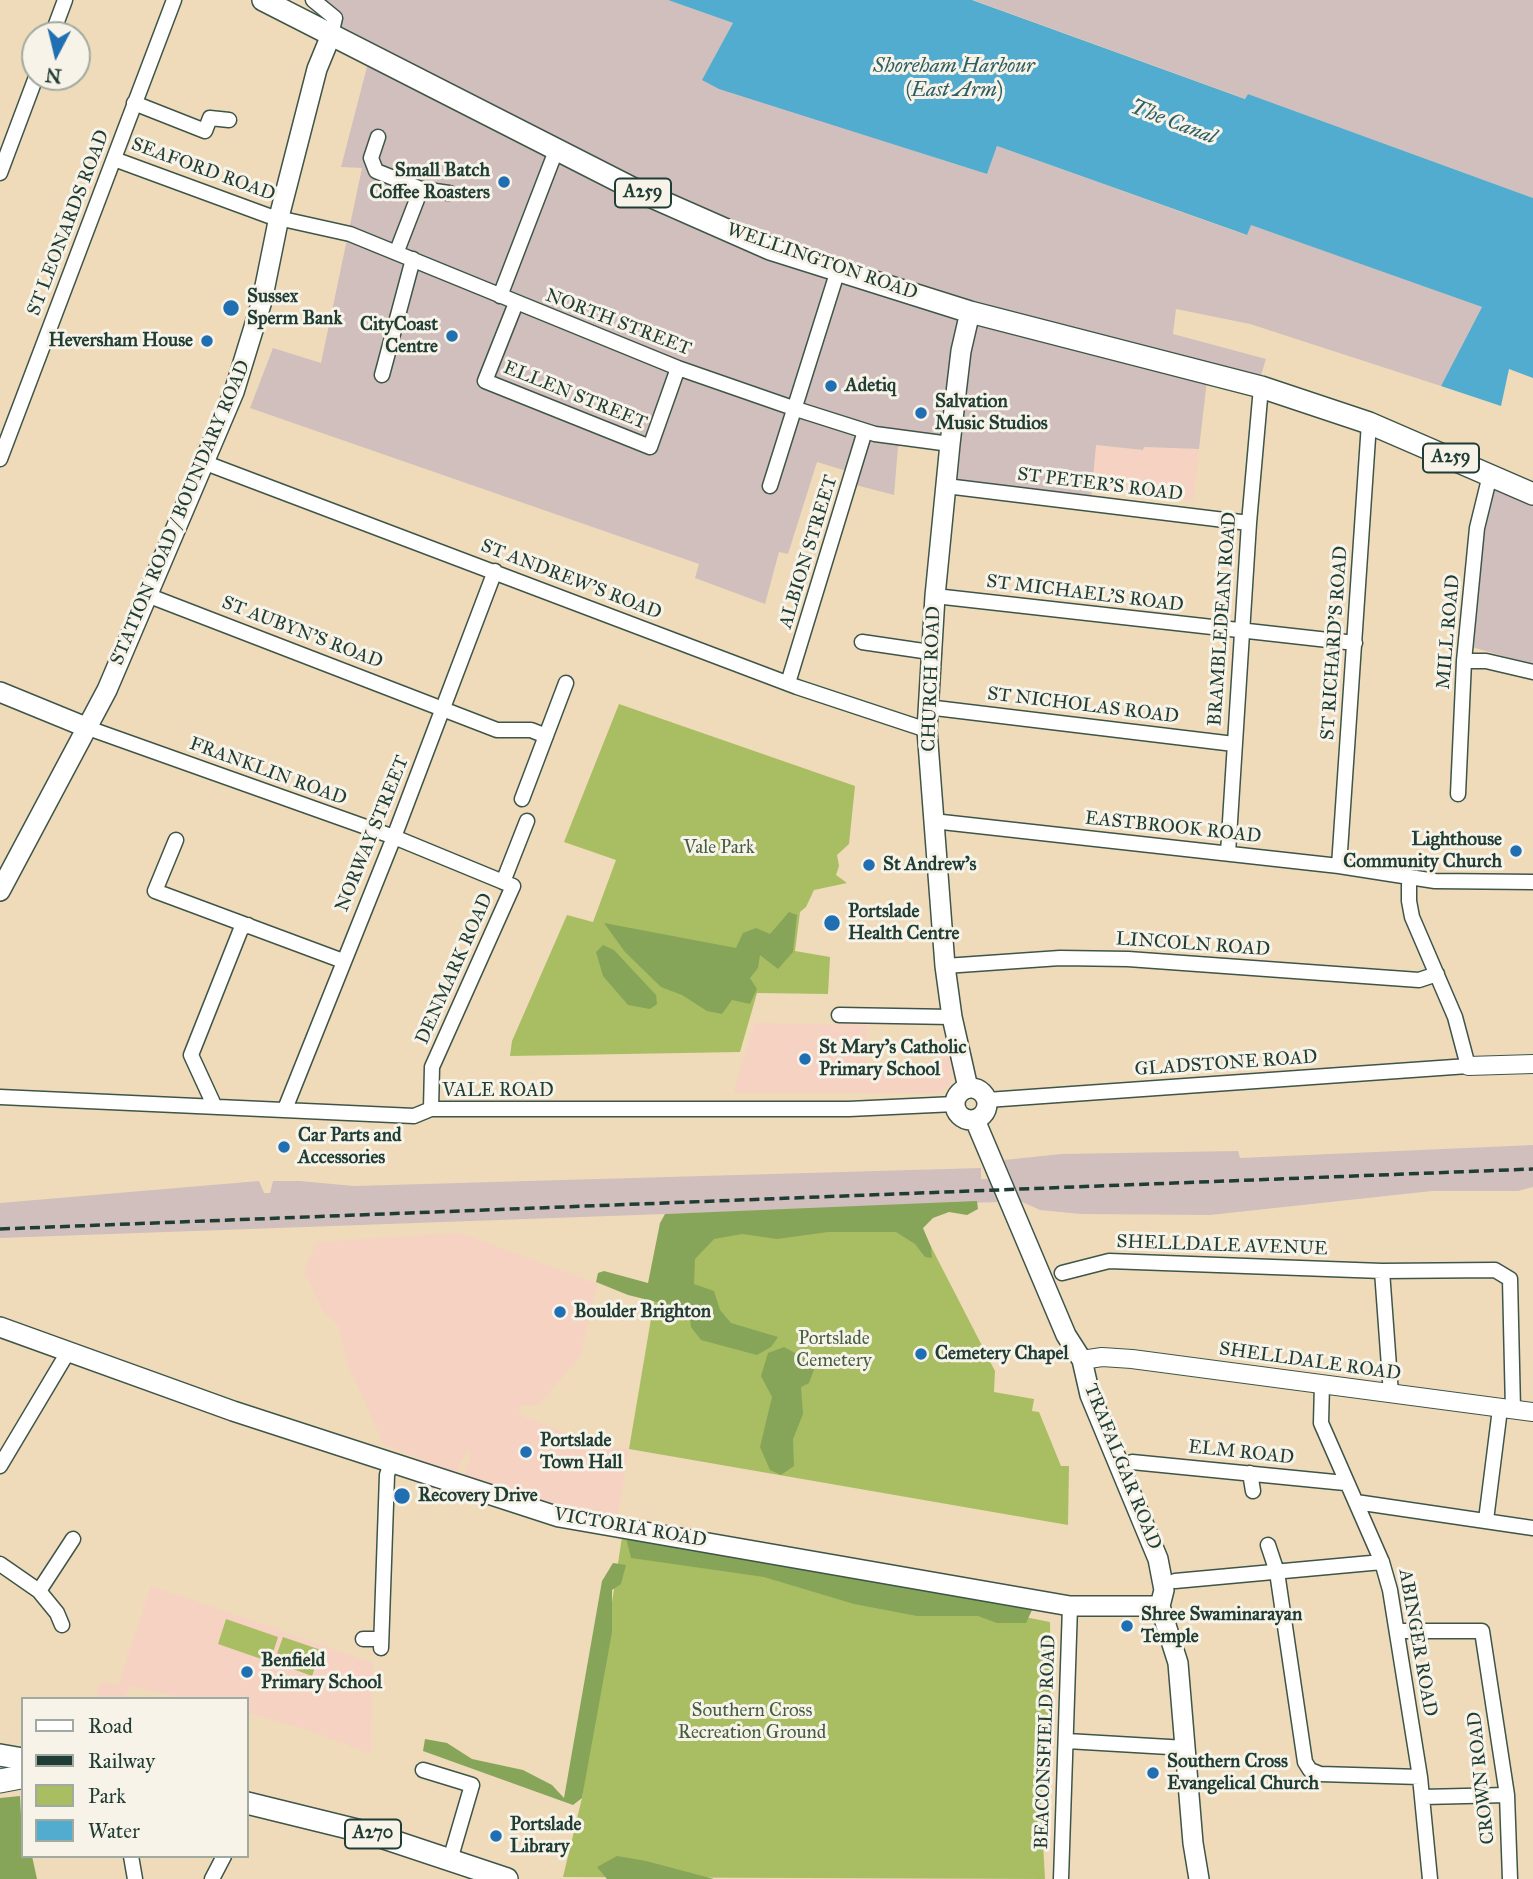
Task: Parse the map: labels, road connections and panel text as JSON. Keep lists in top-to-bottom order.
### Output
{
  "streets": {
    "main road": [
      "A259",
      "WELLINGTON ROAD",
      "STATION ROAD / BOUNDARY ROAD",
      "CHURCH ROAD",
      "TRAFALGAR ROAD",
      "VICTORIA ROAD",
      "A270"
    ],
    "street": [
      "SEAFORD ROAD",
      "ST LEONARDS ROAD",
      "NORTH STREET",
      "ELLEN STREET",
      "ST PETER'S ROAD",
      "ALBION STREET",
      "ST ANDREW'S ROAD",
      "ST MICHAEL'S ROAD",
      "BRAMBLEDEAN ROAD",
      "MILL ROAD",
      "ST AUBYN'S ROAD",
      "ST RICHARD'S ROAD",
      "ST NICHOLAS ROAD",
      "FRANKLIN ROAD",
      "EASTBROOK ROAD",
      "NORWAY STREET",
      "LINCOLN ROAD",
      "DENMARK ROAD",
      "GLADSTONE ROAD",
      "VALE ROAD",
      "SHELLDALE AVENUE",
      "SHELLDALE ROAD",
      "ELM ROAD",
      "ABINGER ROAD",
      "BEACONSFIELD ROAD",
      "CROWN ROAD"
    ]
  },
  "crossings": [
    ["SEAFORD ROAD", "ST LEONARDS ROAD"],
    ["SEAFORD ROAD", "NORTH STREET"],
    ["SEAFORD ROAD", "STATION ROAD / BOUNDARY ROAD"],
    ["A259", "WELLINGTON ROAD"],
    ["A259", "STATION ROAD / BOUNDARY ROAD"],
    ["A259", "BRAMBLEDEAN ROAD"],
    ["A259", "MILL ROAD"],
    ["A259", "ST RICHARD'S ROAD"],
    ["WELLINGTON ROAD", "STATION ROAD / BOUNDARY ROAD"],
    ["WELLINGTON ROAD", "BRAMBLEDEAN ROAD"],
    ["WELLINGTON ROAD", "CHURCH ROAD"],
    ["NORTH STREET", "ELLEN STREET"],
    ["NORTH STREET", "STATION ROAD / BOUNDARY ROAD"],
    ["NORTH STREET", "ALBION STREET"],
    ["NORTH STREET", "CHURCH ROAD"],
    ["ST PETER'S ROAD", "BRAMBLEDEAN ROAD"],
    ["ST PETER'S ROAD", "CHURCH ROAD"],
    ["STATION ROAD / BOUNDARY ROAD", "ST ANDREW'S ROAD"],
    ["STATION ROAD / BOUNDARY ROAD", "ST AUBYN'S ROAD"],
    ["STATION ROAD / BOUNDARY ROAD", "FRANKLIN ROAD"],
    ["ALBION STREET", "ST ANDREW'S ROAD"],
    ["ST ANDREW'S ROAD", "CHURCH ROAD"],
    ["ST ANDREW'S ROAD", "NORWAY STREET"],
    ["ST MICHAEL'S ROAD", "BRAMBLEDEAN ROAD"],
    ["ST MICHAEL'S ROAD", "ST RICHARD'S ROAD"],
    ["ST MICHAEL'S ROAD", "CHURCH ROAD"],
    ["BRAMBLEDEAN ROAD", "ST NICHOLAS ROAD"],
    ["BRAMBLEDEAN ROAD", "EASTBROOK ROAD"],
    ["ST AUBYN'S ROAD", "NORWAY STREET"],
    ["ST RICHARD'S ROAD", "EASTBROOK ROAD"],
    ["CHURCH ROAD", "ST NICHOLAS ROAD"],
    ["CHURCH ROAD", "EASTBROOK ROAD"],
    ["CHURCH ROAD", "LINCOLN ROAD"],
    ["CHURCH ROAD", "GLADSTONE ROAD"],
    ["CHURCH ROAD", "VALE ROAD"],
    ["CHURCH ROAD", "TRAFALGAR ROAD"],
    ["FRANKLIN ROAD", "NORWAY STREET"],
    ["FRANKLIN ROAD", "DENMARK ROAD"],
    ["NORWAY STREET", "VALE ROAD"],
    ["DENMARK ROAD", "VALE ROAD"],
    ["GLADSTONE ROAD", "VALE ROAD"],
    ["GLADSTONE ROAD", "TRAFALGAR ROAD"],
    ["VALE ROAD", "TRAFALGAR ROAD"],
    ["SHELLDALE AVENUE", "SHELLDALE ROAD"],
    ["SHELLDALE ROAD", "TRAFALGAR ROAD"],
    ["SHELLDALE ROAD", "ABINGER ROAD"],
    ["ELM ROAD", "ABINGER ROAD"],
    ["TRAFALGAR ROAD", "VICTORIA ROAD"],
    ["VICTORIA ROAD", "BEACONSFIELD ROAD"],
    ["ABINGER ROAD", "CROWN ROAD"]
  ],
  "water": ["Shoreham Harbour (East Arm)", "The Canal"],
  "parks": ["Vale Park", "Portslade Cemetery", "Southern Cross Recreation Ground"],
  "places": [
    "Small Batch Coffee Roasters",
    "Sussex Sperm Bank",
    "CityCoast Centre",
    "Heversham House",
    "Adetiq",
    "Salvation Music Studios",
    "Lighthouse Community Church",
    "St Andrew's",
    "Portslade Health Centre",
    "St Mary's Catholic Primary School",
    "Car Parts and Accessories",
    "Boulder Brighton",
    "Cemetery Chapel",
    "Portslade Town Hall",
    "Recovery Drive",
    "Shree Swaminarayan Temple",
    "Benfield Primary School",
    "Southern Cross Evangelical Church",
    "Portslade Library"
  ],
  "legend": [
    "Road",
    "Railway",
    "Park",
    "Water"
  ],
  "north": "bottom"
}
